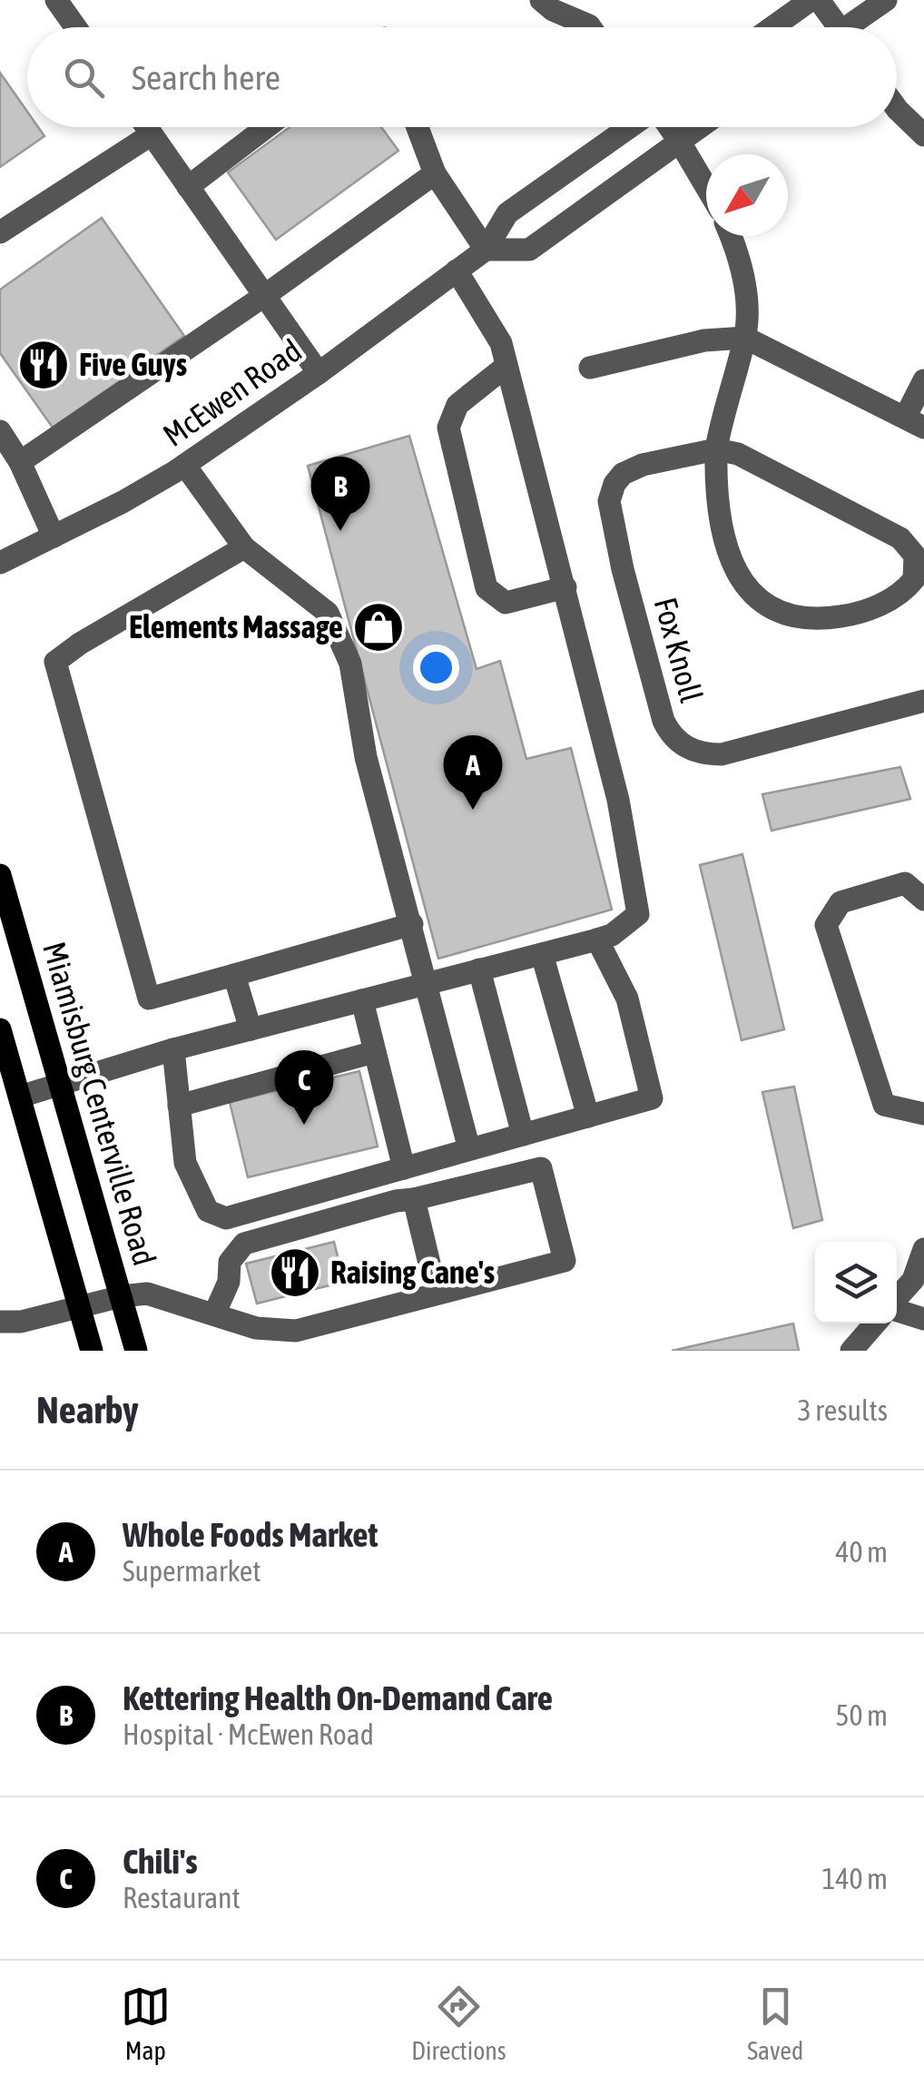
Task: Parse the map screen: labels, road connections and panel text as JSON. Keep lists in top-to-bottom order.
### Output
{
  "streets": {
    "main road": ["Miamisburg Centerville Road"],
    "street": ["McEwen Road", "Fox Knoll"]
  },
  "places": {
    "restaurant": ["Five Guys", "Raising Cane's"],
    "shop": ["Elements Massage"]
  },
  "north": "bottom left",
  "page": {
    "search": "Search here",
    "pins": ["B", "A", "C"],
    "heading": ["Nearby", "3 results"],
    "list": [
      {
        "mark": "A",
        "name": "Whole Foods Market",
        "note": "Supermarket",
        "value": "40 m"
      },
      {
        "mark": "B",
        "name": "Kettering Health On-Demand Care",
        "note": "Hospital · McEwen Road",
        "value": "50 m"
      },
      {
        "mark": "C",
        "name": "Chili's",
        "note": "Restaurant",
        "value": "140 m"
      }
    ],
    "nav": ["Map", "Directions", "Saved"]
  }
}
